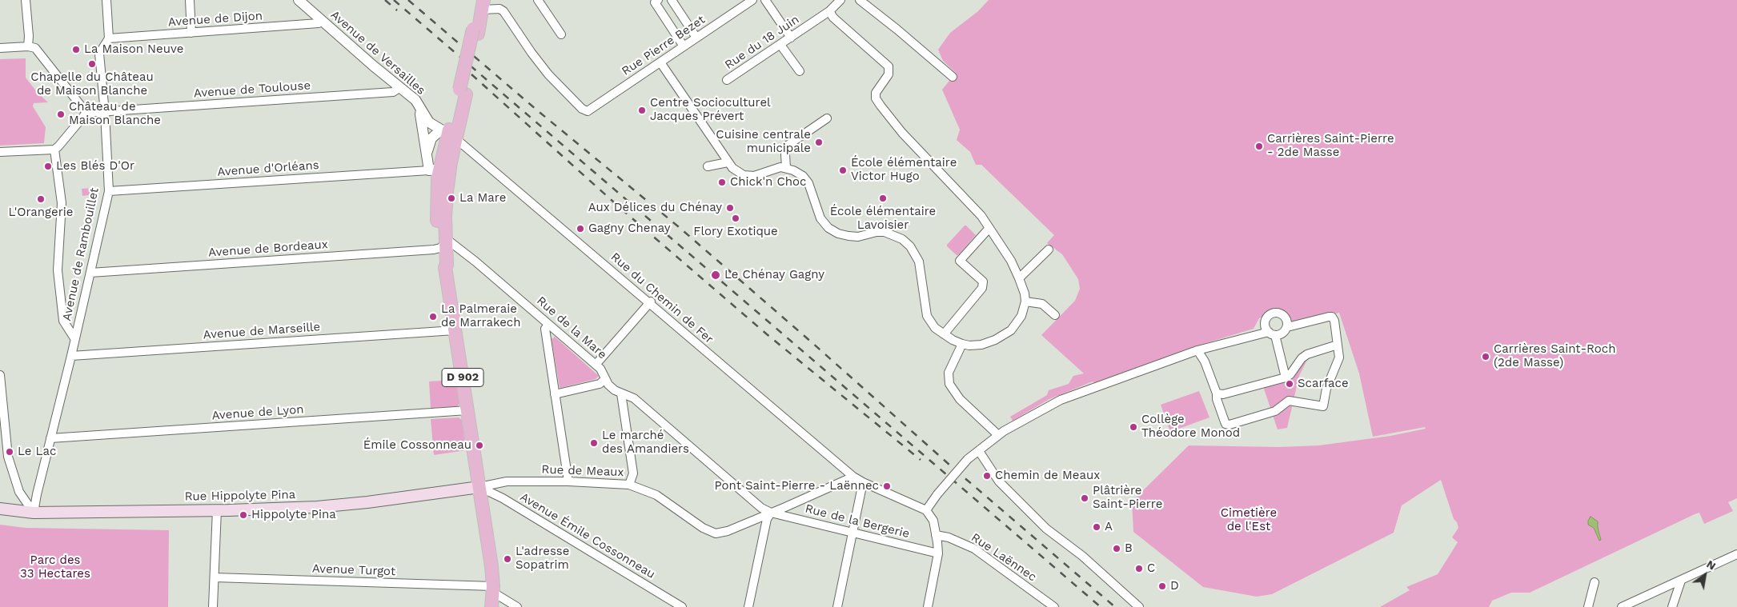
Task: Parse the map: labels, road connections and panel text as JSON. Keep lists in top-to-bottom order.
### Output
{
  "streets": {
    "main road": ["D 902", "Rue Hippolyte Pina"],
    "street": [
      "Avenue de Dijon",
      "Rue du 18 Juin",
      "Rue Pierre Bezet",
      "Avenue de Versailles",
      "Avenue de Toulouse",
      "Avenue d'Orléans",
      "Avenue de Bordeaux",
      "Avenue de Rambouillet",
      "Rue du Chemin de Fer",
      "Rue de la Mare",
      "Avenue de Marseille",
      "Avenue de Lyon",
      "Rue de Meaux",
      "Rue de la Bergerie",
      "Avenue Émile Cossonneau",
      "Rue Laënnec",
      "Avenue Turgot"
    ]
  },
  "crossings": [
    ["Avenue de Dijon", "Avenue de Versailles"],
    ["Avenue de Dijon", "Avenue de Rambouillet"],
    ["Rue Pierre Bezet", "D 902"],
    ["Avenue de Versailles", "Avenue de Toulouse"],
    ["Avenue de Versailles", "Avenue d'Orléans"],
    ["Avenue de Versailles", "Rue du Chemin de Fer"],
    ["Avenue de Versailles", "D 902"],
    ["Avenue de Toulouse", "Avenue de Rambouillet"],
    ["Avenue d'Orléans", "Avenue de Rambouillet"],
    ["Avenue d'Orléans", "D 902"],
    ["Avenue de Bordeaux", "Avenue de Rambouillet"],
    ["Avenue de Bordeaux", "Rue de la Mare"],
    ["Avenue de Bordeaux", "D 902"],
    ["Avenue de Rambouillet", "Avenue de Marseille"],
    ["Avenue de Rambouillet", "Avenue de Lyon"],
    ["Avenue de Rambouillet", "Rue Hippolyte Pina"],
    ["Rue du Chemin de Fer", "D 902"],
    ["Rue du Chemin de Fer", "Rue de Meaux"],
    ["Rue de la Mare", "D 902"],
    ["Rue de la Mare", "Rue de Meaux"],
    ["Rue de la Mare", "Rue de la Bergerie"],
    ["Avenue de Marseille", "D 902"],
    ["D 902", "Avenue de Lyon"],
    ["D 902", "Rue de Meaux"],
    ["D 902", "Rue Hippolyte Pina"],
    ["D 902", "Avenue Émile Cossonneau"],
    ["D 902", "Avenue Turgot"],
    ["Rue de Meaux", "Rue Hippolyte Pina"],
    ["Rue de Meaux", "Rue de la Bergerie"],
    ["Rue de Meaux", "Avenue Émile Cossonneau"],
    ["Rue Hippolyte Pina", "Avenue Émile Cossonneau"]
  ],
  "parks": ["Cimetière de l'Est", "Parc des 33 Hectares"],
  "places": [
    "La Maison Neuve",
    "Chapelle du Château de Maison Blanche",
    "Centre Socioculturel Jacques Prévert",
    "Château de Maison Blanche",
    "Cuisine centrale municipale",
    "Carrières Saint-Pierre - 2de Masse",
    "Les Blés D'Or",
    "École élémentaire Victor Hugo",
    "Chick'n Choc",
    "La Mare",
    "École élémentaire Lavoisier",
    "L'Orangerie",
    "Aux Délices du Chénay",
    "Flory Exotique",
    "Gagny Chenay",
    "Le Chénay Gagny",
    "La Palmeraie de Marrakech",
    "Carrières Saint-Roch (2de Masse)",
    "Scarface",
    "Collège Théodore Monod",
    "Le marché des Amandiers",
    "Émile Cossonneau",
    "Le Lac",
    "Chemin de Meaux",
    "Pont Saint-Pierre - Laënnec",
    "Plâtrière Saint-Pierre",
    "Hippolyte Pina",
    "A",
    "B",
    "L'adresse Sopatrim",
    "C",
    "D"
  ],
  "north": "top right"
}
